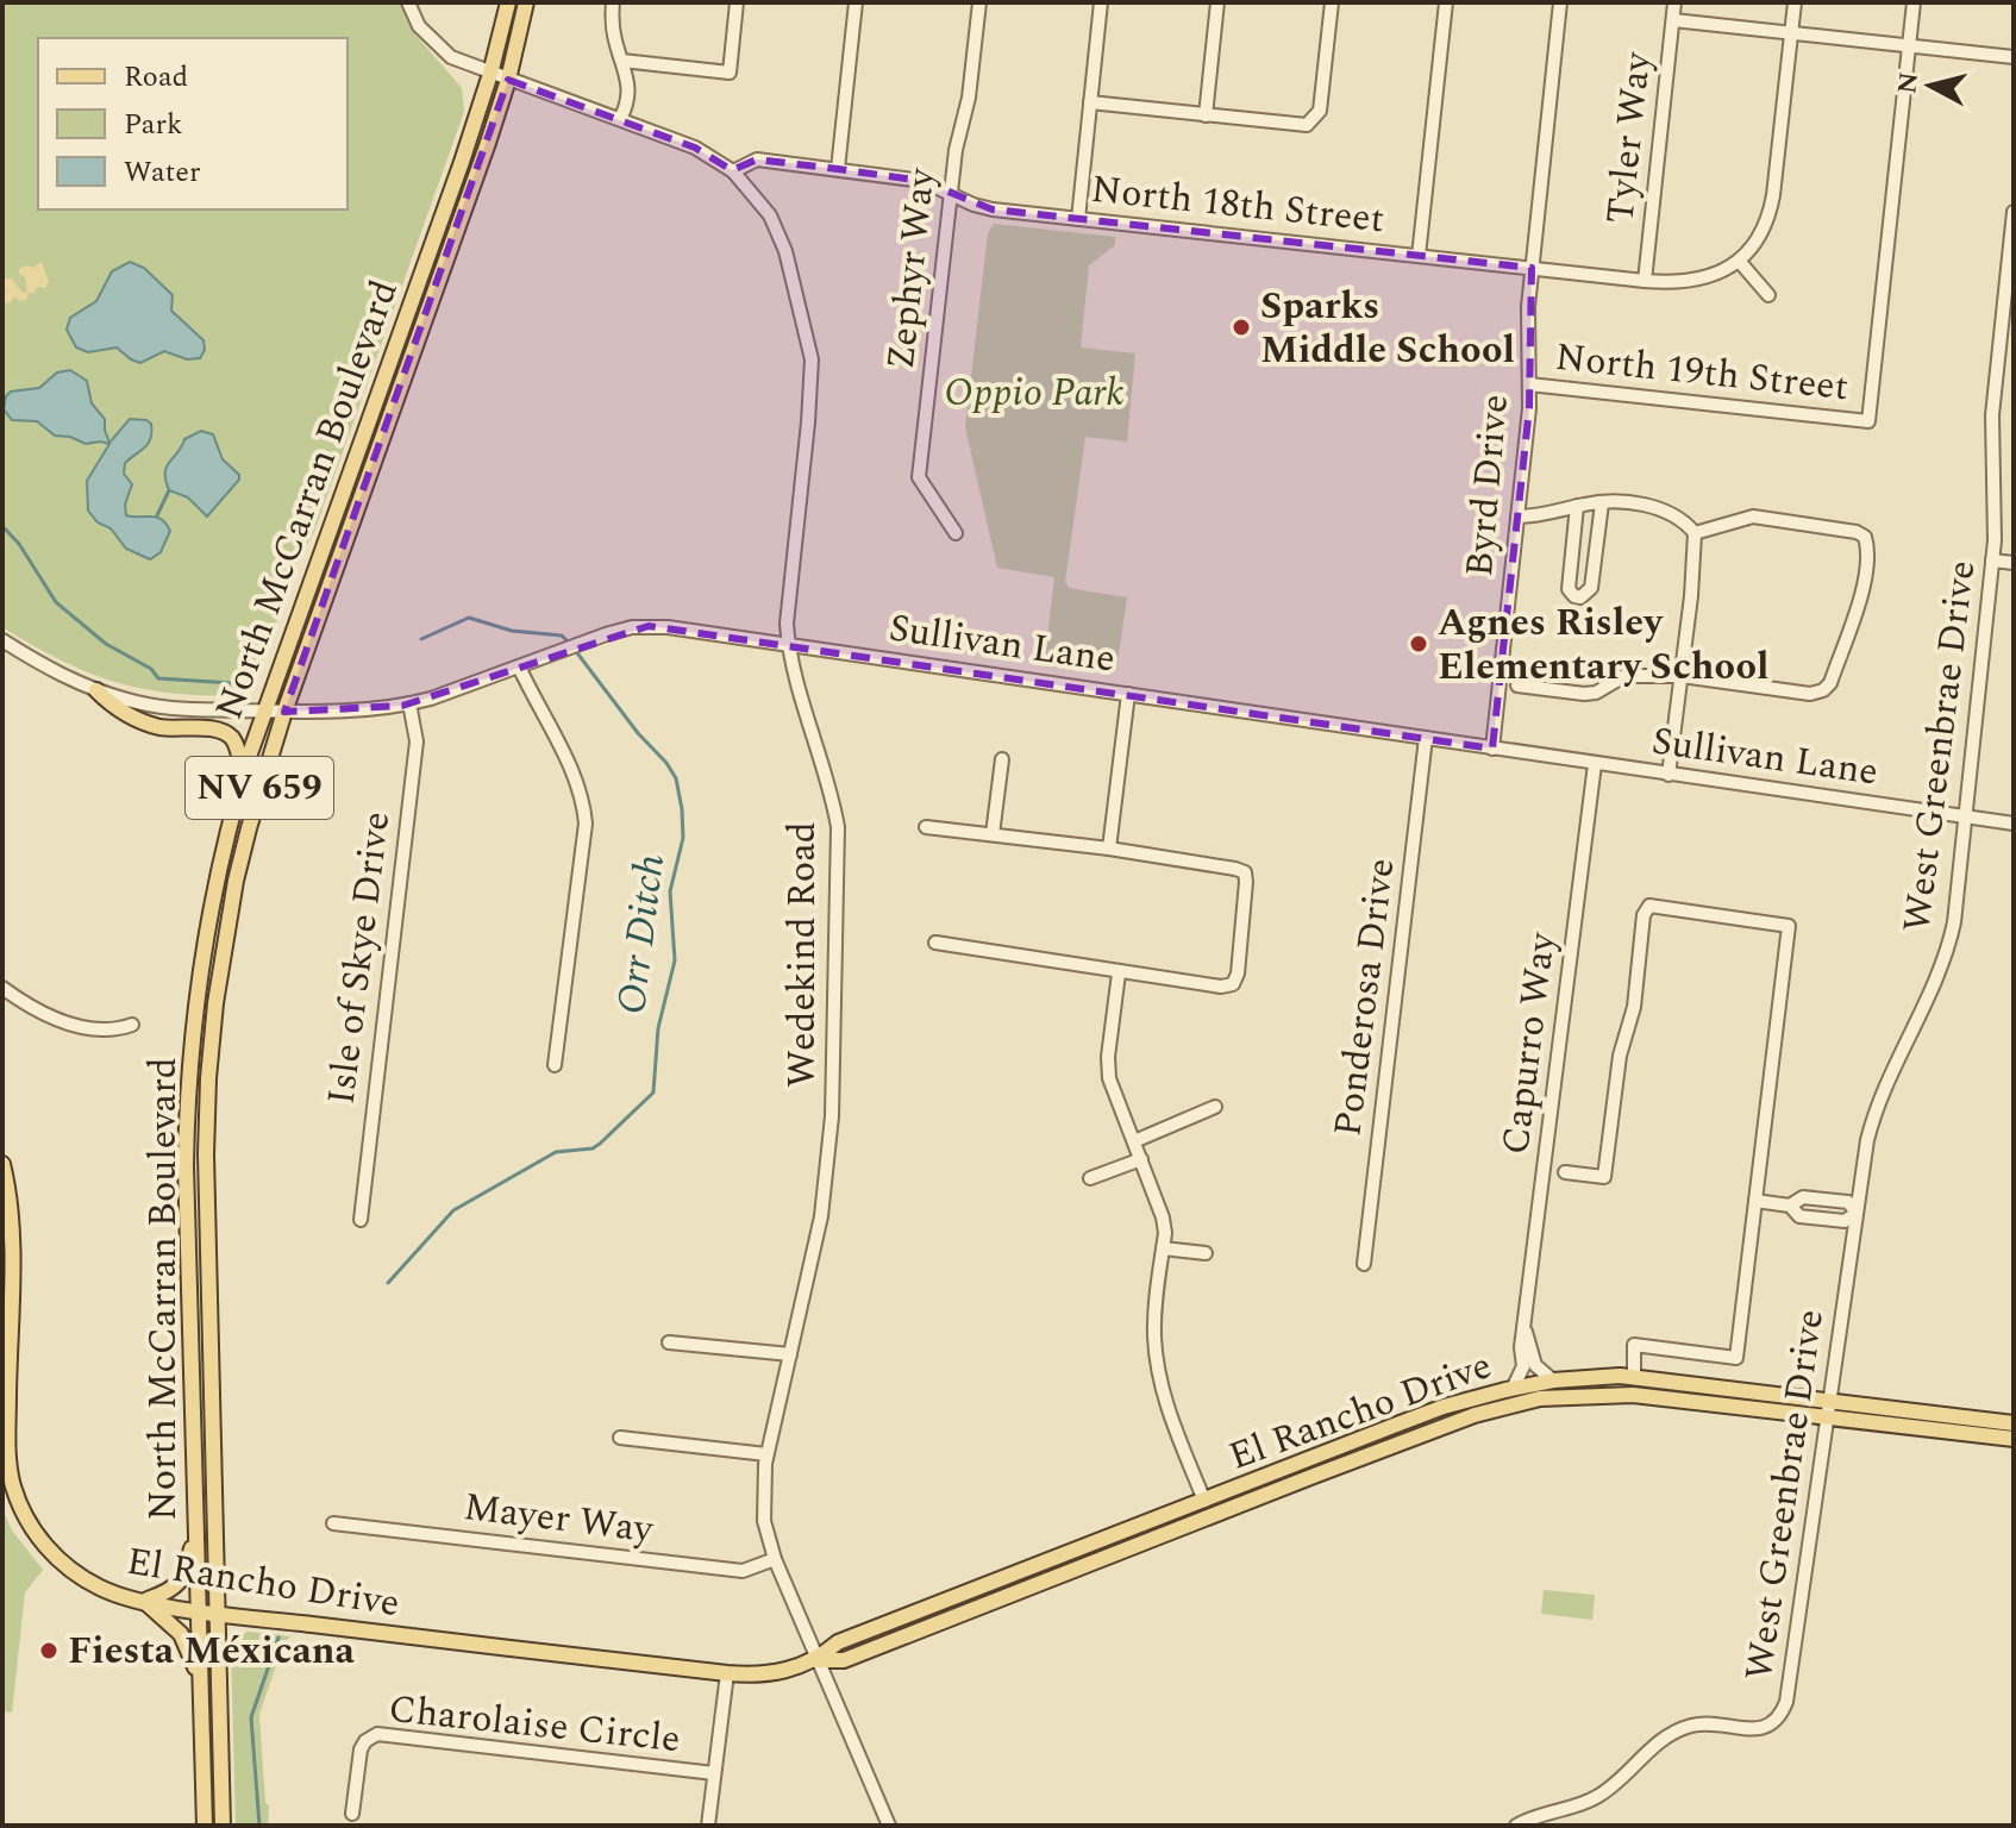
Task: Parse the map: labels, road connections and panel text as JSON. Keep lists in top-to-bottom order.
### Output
{
  "streets": {
    "main road": ["North McCarran Boulevard", "NV 659", "El Rancho Drive"],
    "street": [
      "Tyler Way",
      "North 18th Street",
      "Zephyr Way",
      "North 19th Street",
      "Byrd Drive",
      "Sullivan Lane",
      "West Greenbrae Drive",
      "Wedekind Road",
      "Isle of Skye Drive",
      "Ponderosa Drive",
      "Capurro Way",
      "Mayer Way",
      "Charolaise Circle"
    ]
  },
  "crossings": [
    ["Tyler Way", "North 18th Street"],
    ["North 18th Street", "Zephyr Way"],
    ["North 18th Street", "Byrd Drive"],
    ["North 18th Street", "Wedekind Road"],
    ["North 19th Street", "Byrd Drive"],
    ["Byrd Drive", "Sullivan Lane"],
    ["North McCarran Boulevard", "Sullivan Lane"],
    ["North McCarran Boulevard", "Wedekind Road"],
    ["North McCarran Boulevard", "El Rancho Drive"],
    ["Sullivan Lane", "West Greenbrae Drive"],
    ["Sullivan Lane", "Wedekind Road"],
    ["Sullivan Lane", "Isle of Skye Drive"],
    ["Sullivan Lane", "Ponderosa Drive"],
    ["Sullivan Lane", "Capurro Way"],
    ["West Greenbrae Drive", "El Rancho Drive"],
    ["Wedekind Road", "El Rancho Drive"],
    ["Wedekind Road", "Mayer Way"],
    ["Capurro Way", "El Rancho Drive"]
  ],
  "water": ["Orr Ditch"],
  "parks": ["Oppio Park"],
  "places": ["Sparks Middle School", "Agnes Risley Elementary School", "Fiesta Méxicana"],
  "legend": ["Road", "Park", "Water"],
  "north": "left"
}
